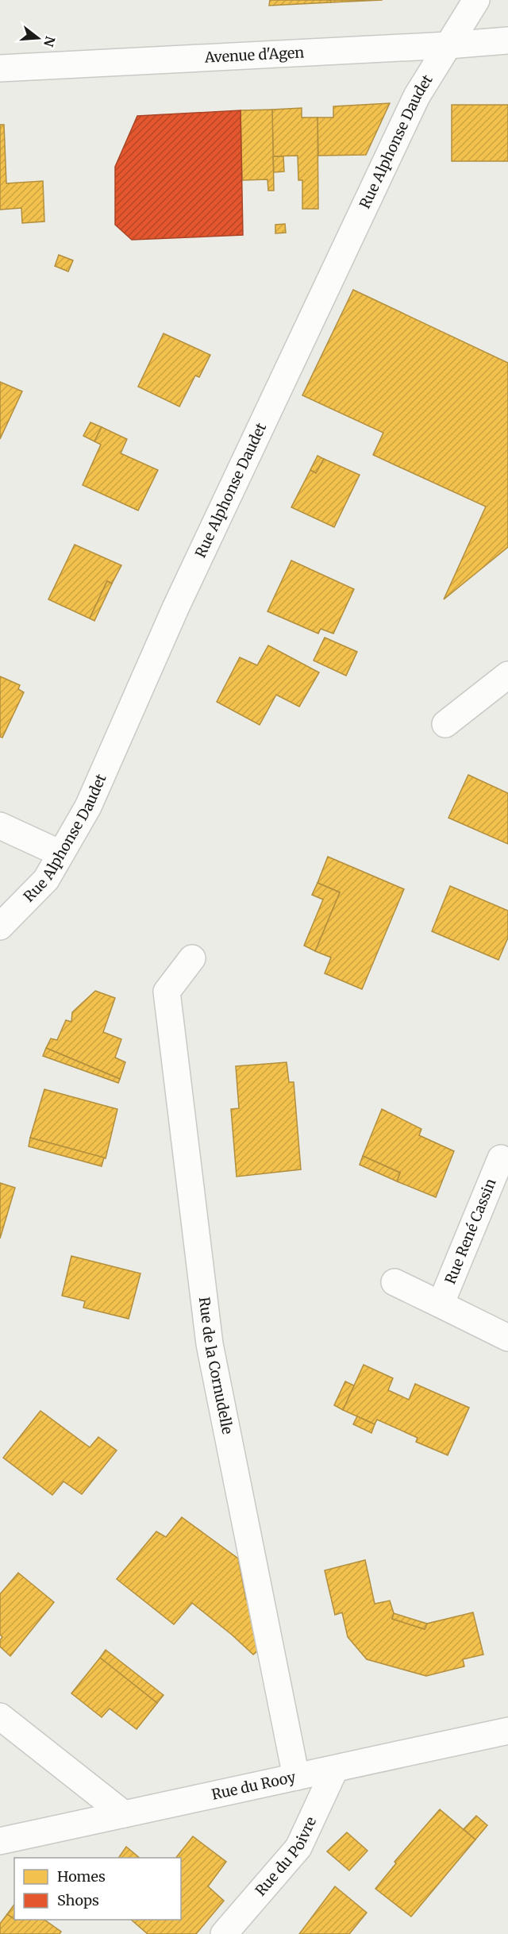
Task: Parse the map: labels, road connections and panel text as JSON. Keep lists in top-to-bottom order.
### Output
{
  "streets": {
    "street": [
      "Avenue d'Agen",
      "Rue Alphonse Daudet",
      "Rue René Cassin",
      "Rue de la Cornudelle",
      "Rue du Rooy",
      "Rue du Poivre"
    ]
  },
  "crossings": [
    ["Avenue d'Agen", "Rue Alphonse Daudet"],
    ["Rue de la Cornudelle", "Rue du Rooy"],
    ["Rue du Rooy", "Rue du Poivre"]
  ],
  "legend": ["Homes", "Shops"],
  "north": "right"
}
